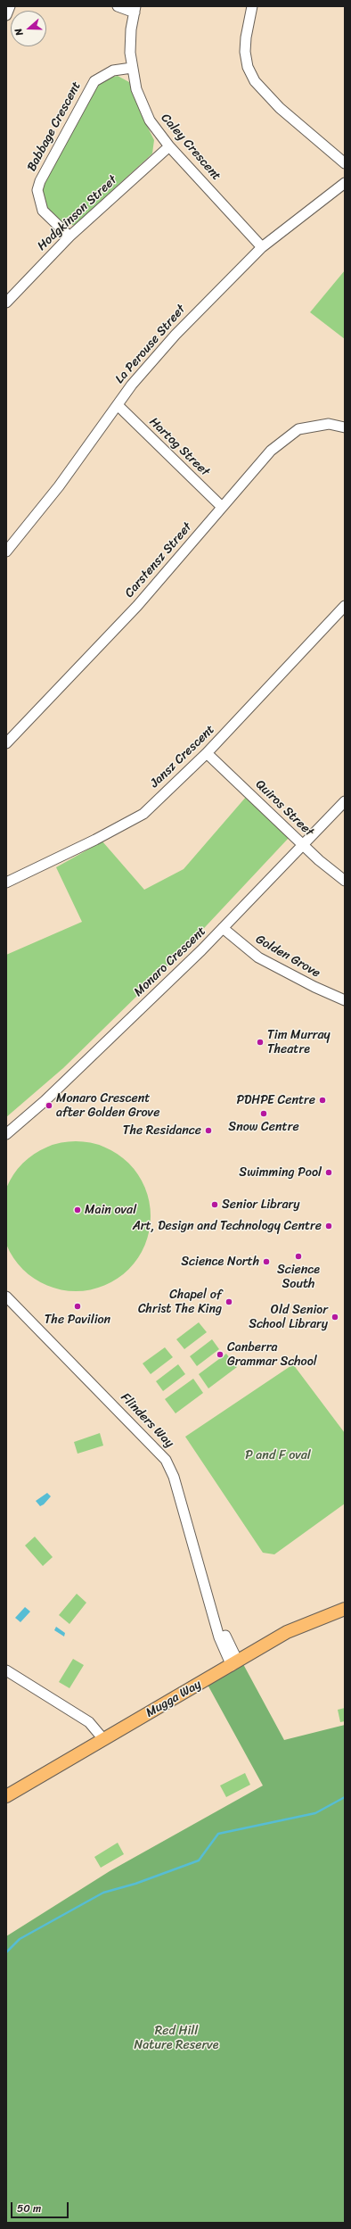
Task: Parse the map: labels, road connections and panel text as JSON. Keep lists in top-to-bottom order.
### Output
{
  "streets": {
    "main road": ["Mugga Way"],
    "street": [
      "Babbage Crescent",
      "Caley Crescent",
      "Hodgkinson Street",
      "La Perouse Street",
      "Hartog Street",
      "Carstensz Street",
      "Jansz Crescent",
      "Quiros Street",
      "Golden Grove",
      "Monaro Crescent",
      "Flinders Way"
    ]
  },
  "crossings": [
    ["Babbage Crescent", "Caley Crescent"],
    ["Babbage Crescent", "Hodgkinson Street"],
    ["Caley Crescent", "Hodgkinson Street"],
    ["Caley Crescent", "La Perouse Street"],
    ["La Perouse Street", "Hartog Street"],
    ["Hartog Street", "Carstensz Street"],
    ["Jansz Crescent", "Quiros Street"],
    ["Quiros Street", "Monaro Crescent"],
    ["Golden Grove", "Monaro Crescent"],
    ["Flinders Way", "Mugga Way"]
  ],
  "parks": ["P and F oval", "Red Hill Nature Reserve"],
  "places": [
    "Tim Murray Theatre",
    "PDHPE Centre",
    "Monaro Crescent after Golden Grove",
    "Snow Centre",
    "The Residance",
    "Swimming Pool",
    "Senior Library",
    "Main oval",
    "Art, Design and Technology Centre",
    "Science South",
    "Science North",
    "Chapel of Christ The King",
    "The Pavilion",
    "Old Senior School Library",
    "Canberra Grammar School"
  ],
  "scale_bar": "50 m",
  "north": "left"
}
